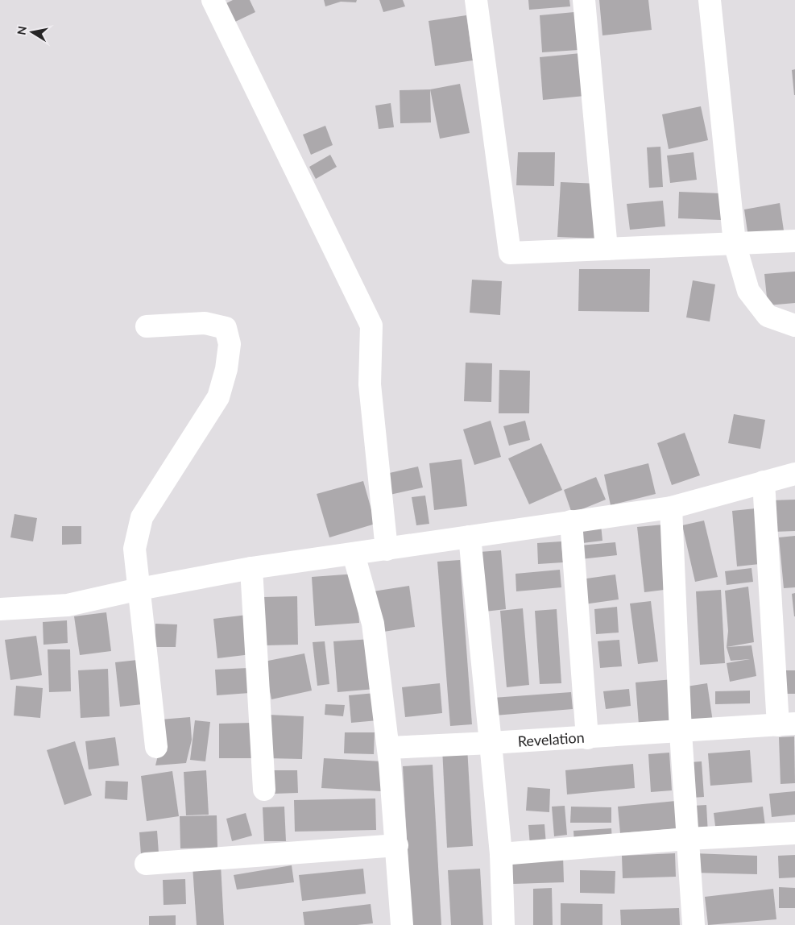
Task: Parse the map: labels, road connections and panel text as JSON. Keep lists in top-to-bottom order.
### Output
{
  "streets": {
    "street": ["Revelation"]
  },
  "north": "left"
}
